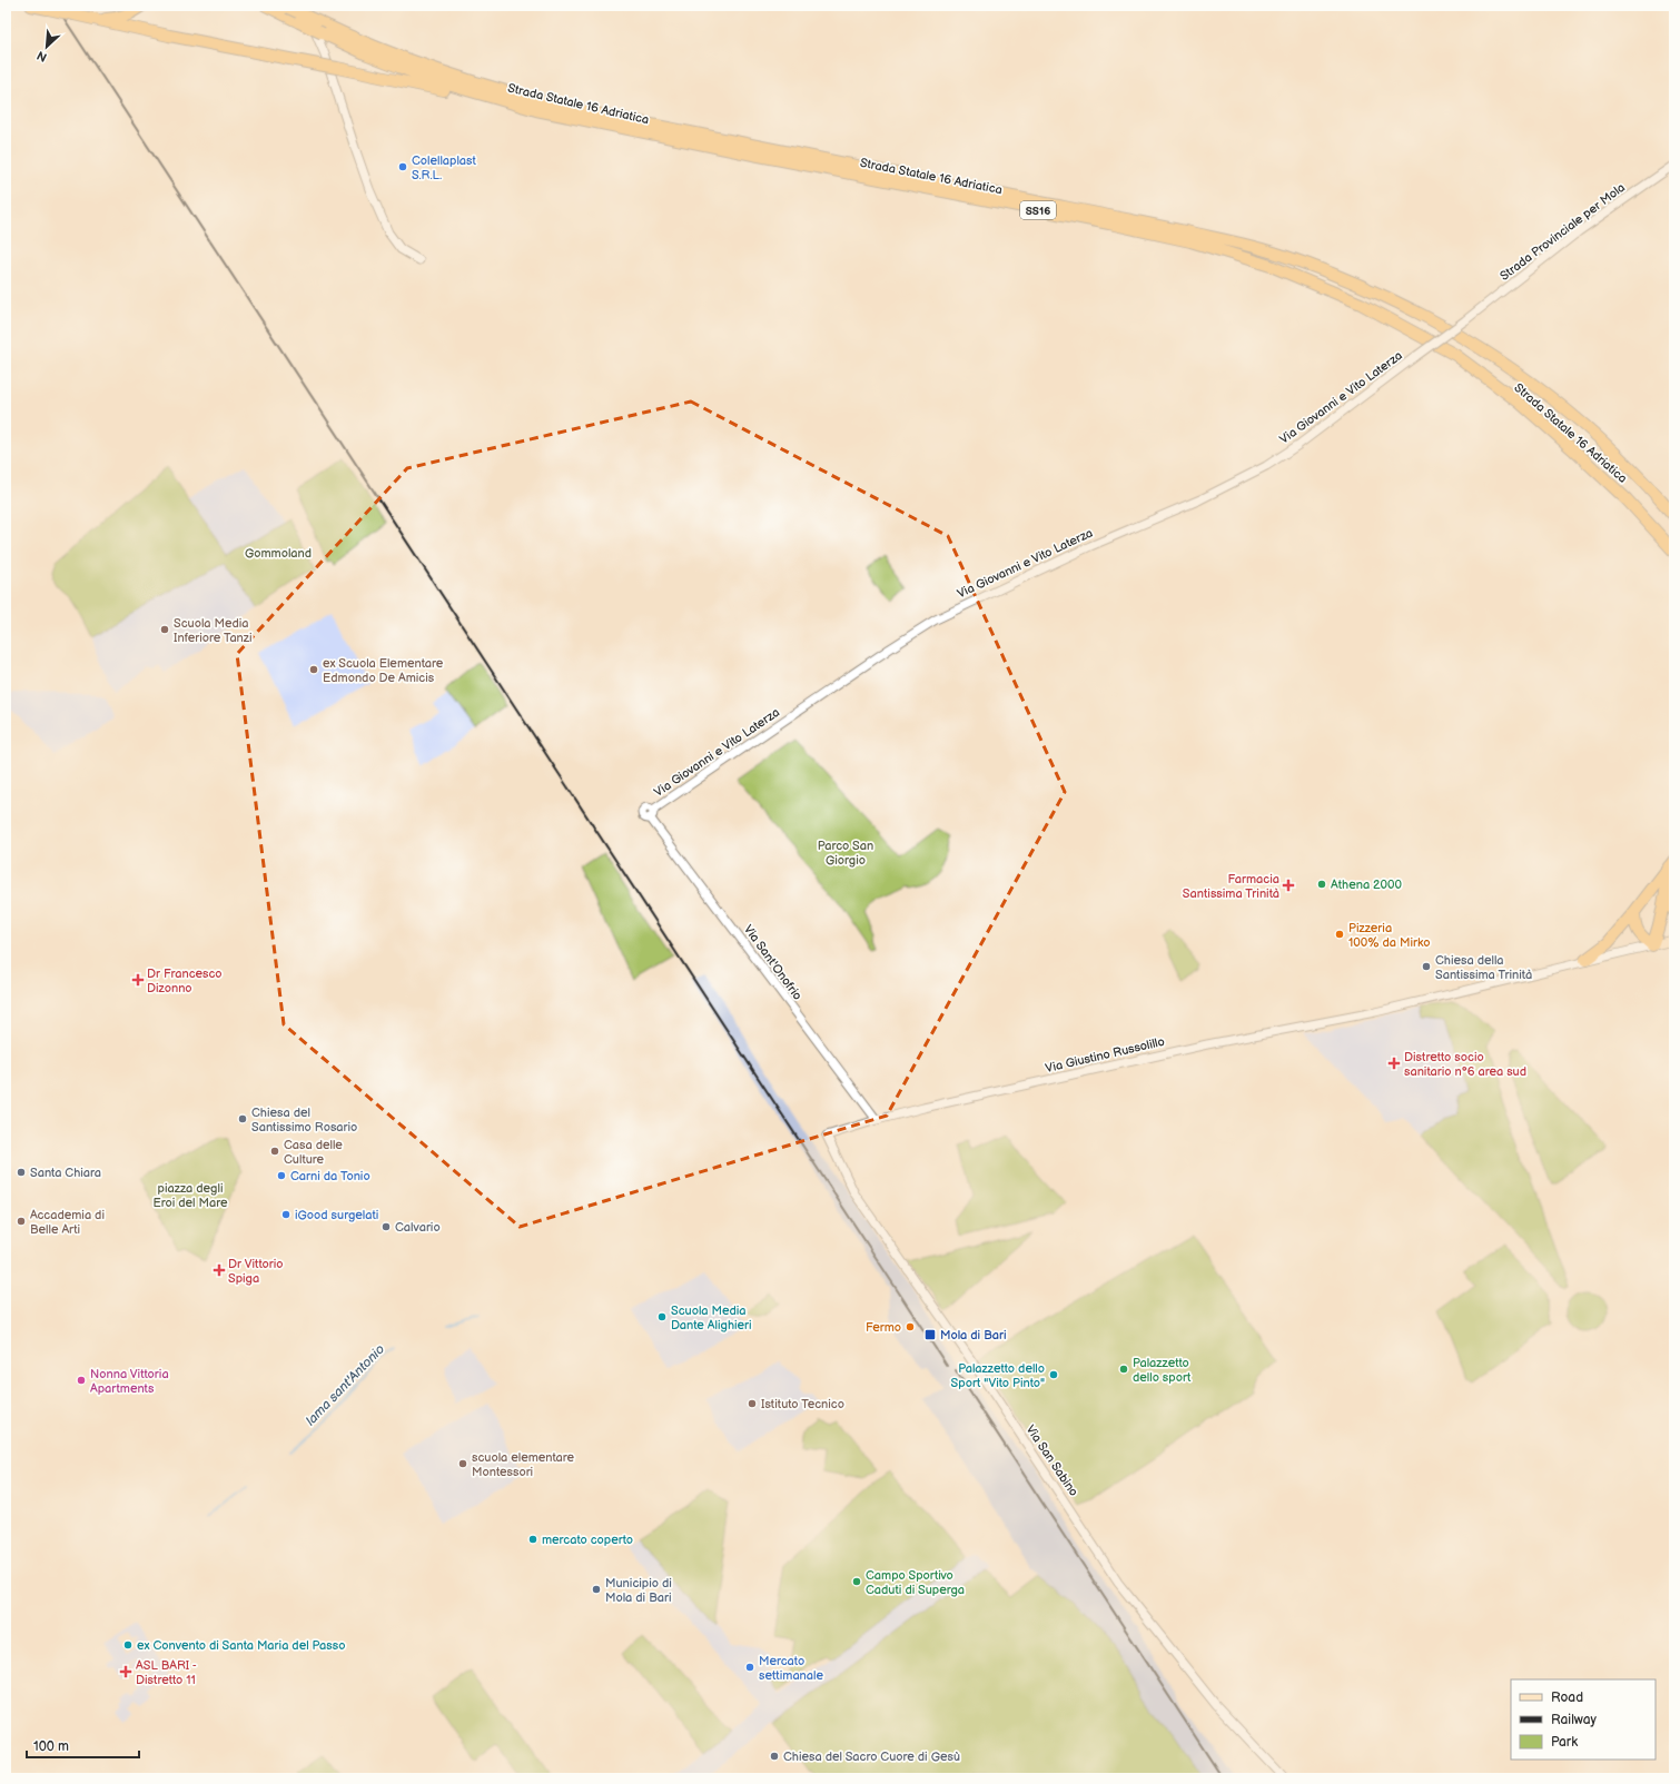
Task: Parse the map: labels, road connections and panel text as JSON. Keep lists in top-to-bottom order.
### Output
{
  "streets": {
    "highway": ["Strada Statale 16 Adriatica", "SS16"],
    "street": [
      "Strada Provinciale per Mola",
      "Via Giovanni e Vito Laterza",
      "Via Sant'Onofrio",
      "Via Giustino Russolillo",
      "Via San Sabino"
    ]
  },
  "crossings": [
    ["Strada Provinciale per Mola", "Via Giovanni e Vito Laterza"],
    ["Via Giovanni e Vito Laterza", "Via Sant'Onofrio"],
    ["Via Sant'Onofrio", "Via Giustino Russolillo"],
    ["Via Giustino Russolillo", "Via San Sabino"]
  ],
  "water": ["lama sant'Antonio"],
  "parks": ["Gommoland", "Parco San Giorgio", "piazza degli Eroi del Mare"],
  "places": {
    "other": [
      "Colellaplast S.R.L.",
      "Scuola Media Inferiore Tanzi",
      "ex Scuola Elementare Edmondo De Amicis",
      "Athena 2000",
      "Pizzeria 100% da Mirko",
      "Chiesa della Santissima Trinità",
      "Chiesa del Santissimo Rosario",
      "Casa delle Culture",
      "Santa Chiara",
      "Carni da Tonio",
      "iGood surgelati",
      "Accademia di Belle Arti",
      "Calvario",
      "Scuola Media Dante Alighieri",
      "Fermo",
      "Palazzetto dello sport",
      "Palazzetto dello Sport \"Vito Pinto\"",
      "Nonna Vittoria Apartments",
      "Istituto Tecnico",
      "scuola elementare Montessori",
      "mercato coperto",
      "Campo Sportivo Caduti di Superga",
      "Municipio di Mola di Bari",
      "ex Convento di Santa Maria del Passo",
      "Mercato settimanale",
      "Chiesa del Sacro Cuore di Gesù"
    ],
    "health": [
      "Farmacia Santissima Trinità",
      "Dr Francesco Dizonno",
      "Distretto socio sanitario n°6 area sud",
      "Dr Vittorio Spiga",
      "ASL BARI - Distretto 11"
    ],
    "transit": ["Mola di Bari"]
  },
  "legend": ["Road", "Railway", "Park"],
  "scale_bar": "100 m",
  "north": "bottom left"
}
